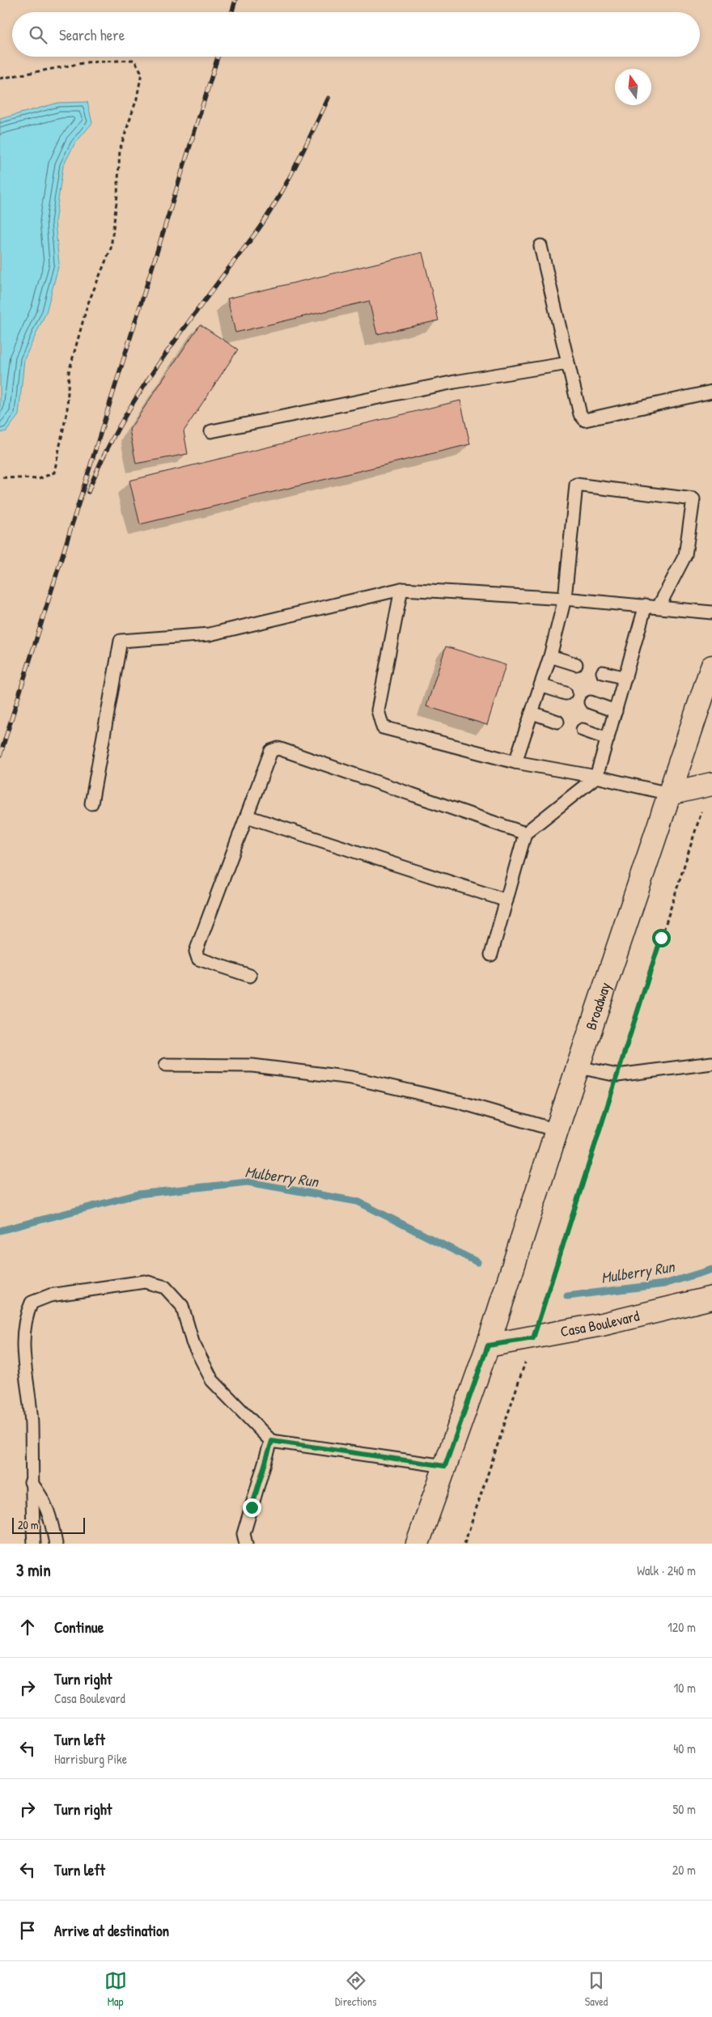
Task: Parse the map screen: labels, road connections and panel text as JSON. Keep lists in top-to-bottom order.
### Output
{
  "streets": {
    "main road": ["Broadway", "Casa Boulevard"]
  },
  "crossings": [
    ["Broadway", "Casa Boulevard"]
  ],
  "water": ["Mulberry Run"],
  "scale_bar": "20 m",
  "north": "top",
  "page": {
    "search": "Search here",
    "scale": "20 m",
    "heading": ["3 min", "Walk · 240 m"],
    "list": [
      ["Continue", "120 m"],
      ["Turn right", "Casa Boulevard", "10 m"],
      ["Turn left", "Harrisburg Pike", "40 m"],
      ["Turn right", "50 m"],
      ["Turn left", "20 m"],
      "Arrive at destination"
    ],
    "nav": ["Map", "Directions", "Saved"]
  }
}
